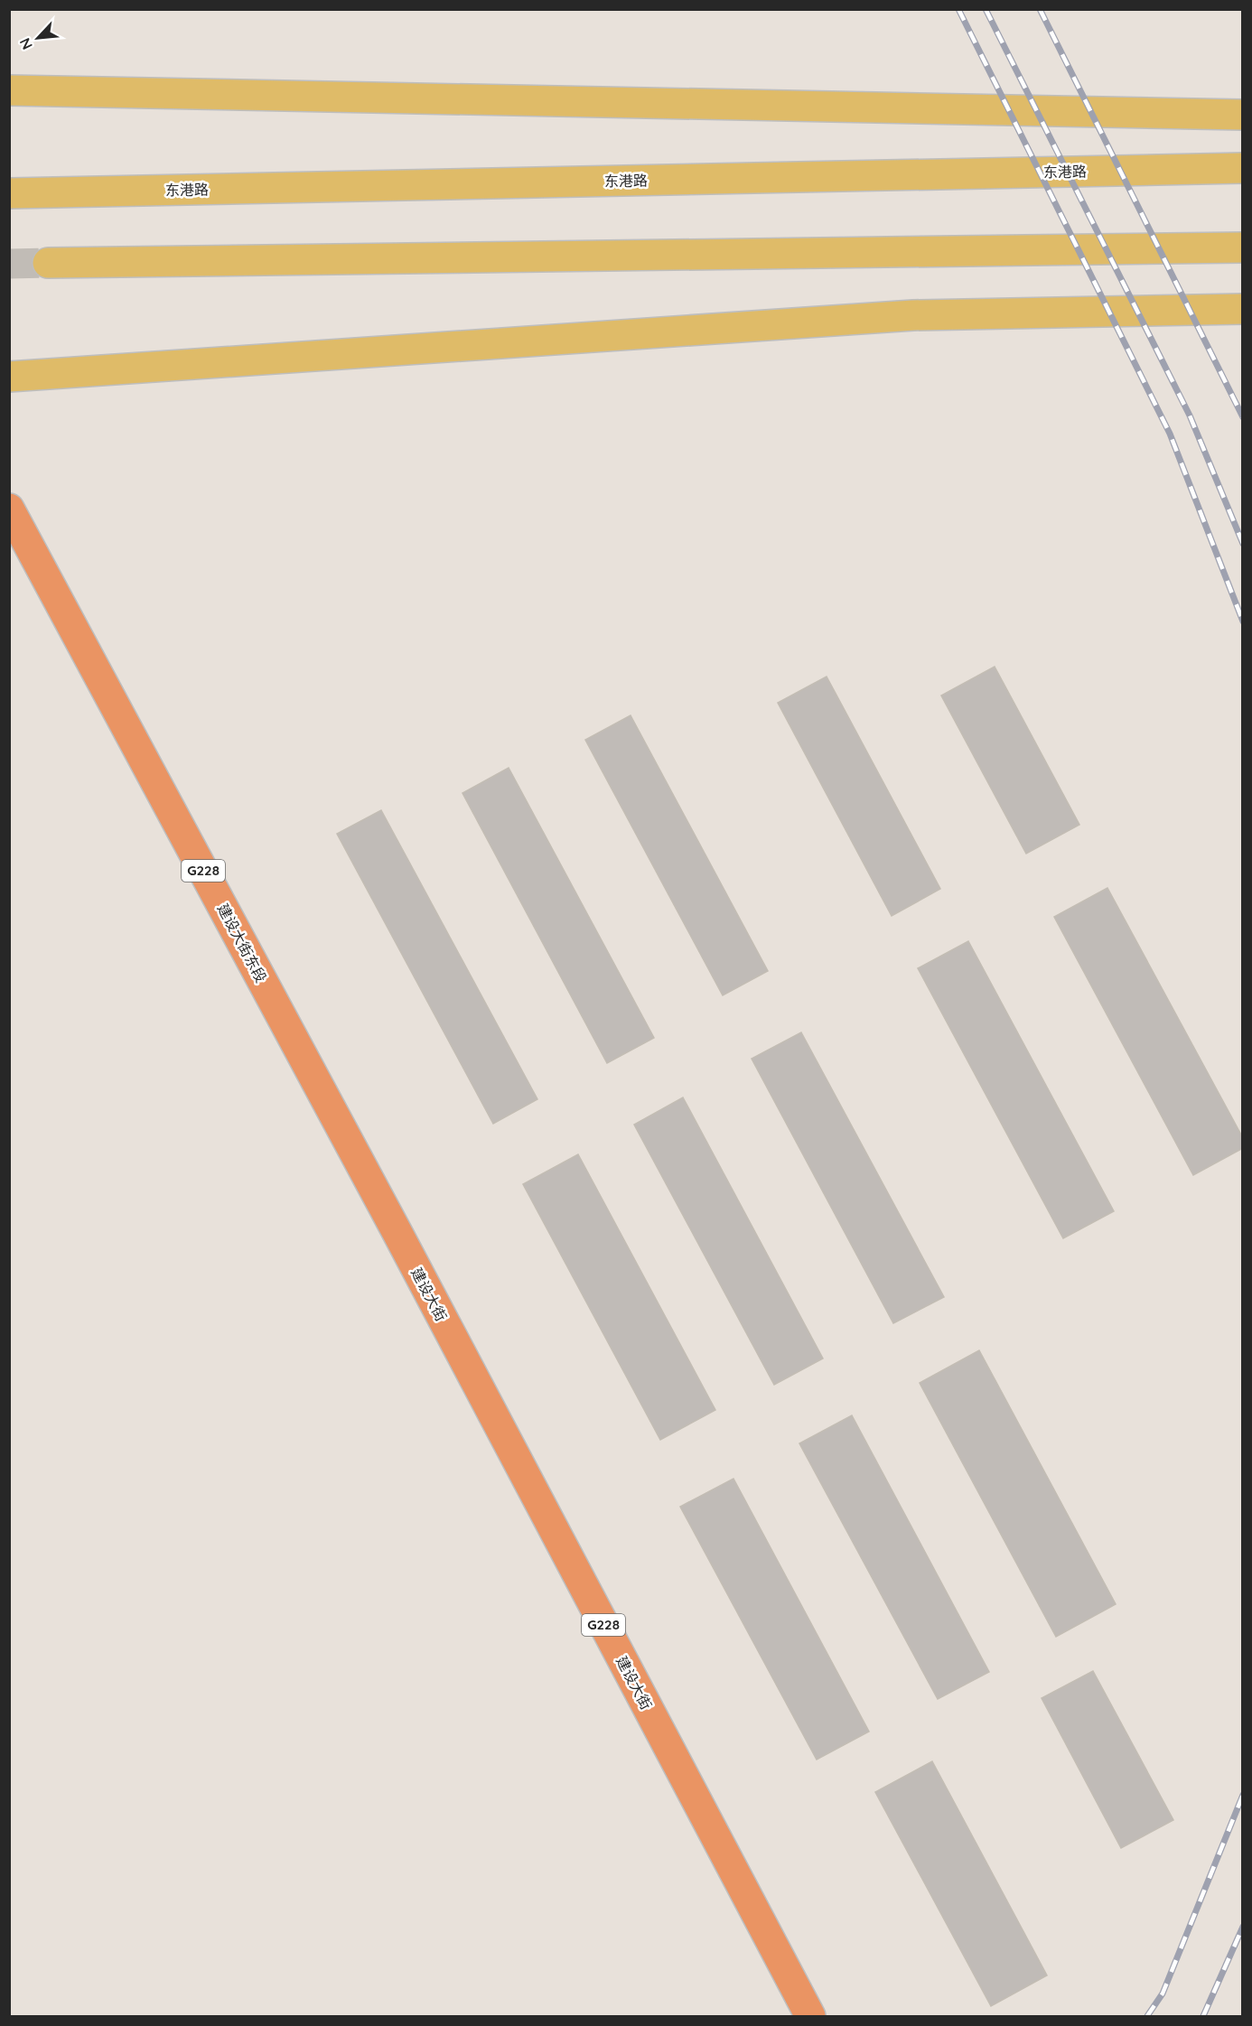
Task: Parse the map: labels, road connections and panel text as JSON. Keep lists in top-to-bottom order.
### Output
{
  "streets": {
    "highway": ["G228", "建设大街东段", "建设大街"],
    "main road": ["东港路"]
  },
  "crossings": [
    ["建设大街东段", "建设大街"]
  ],
  "north": "bottom left"
}
